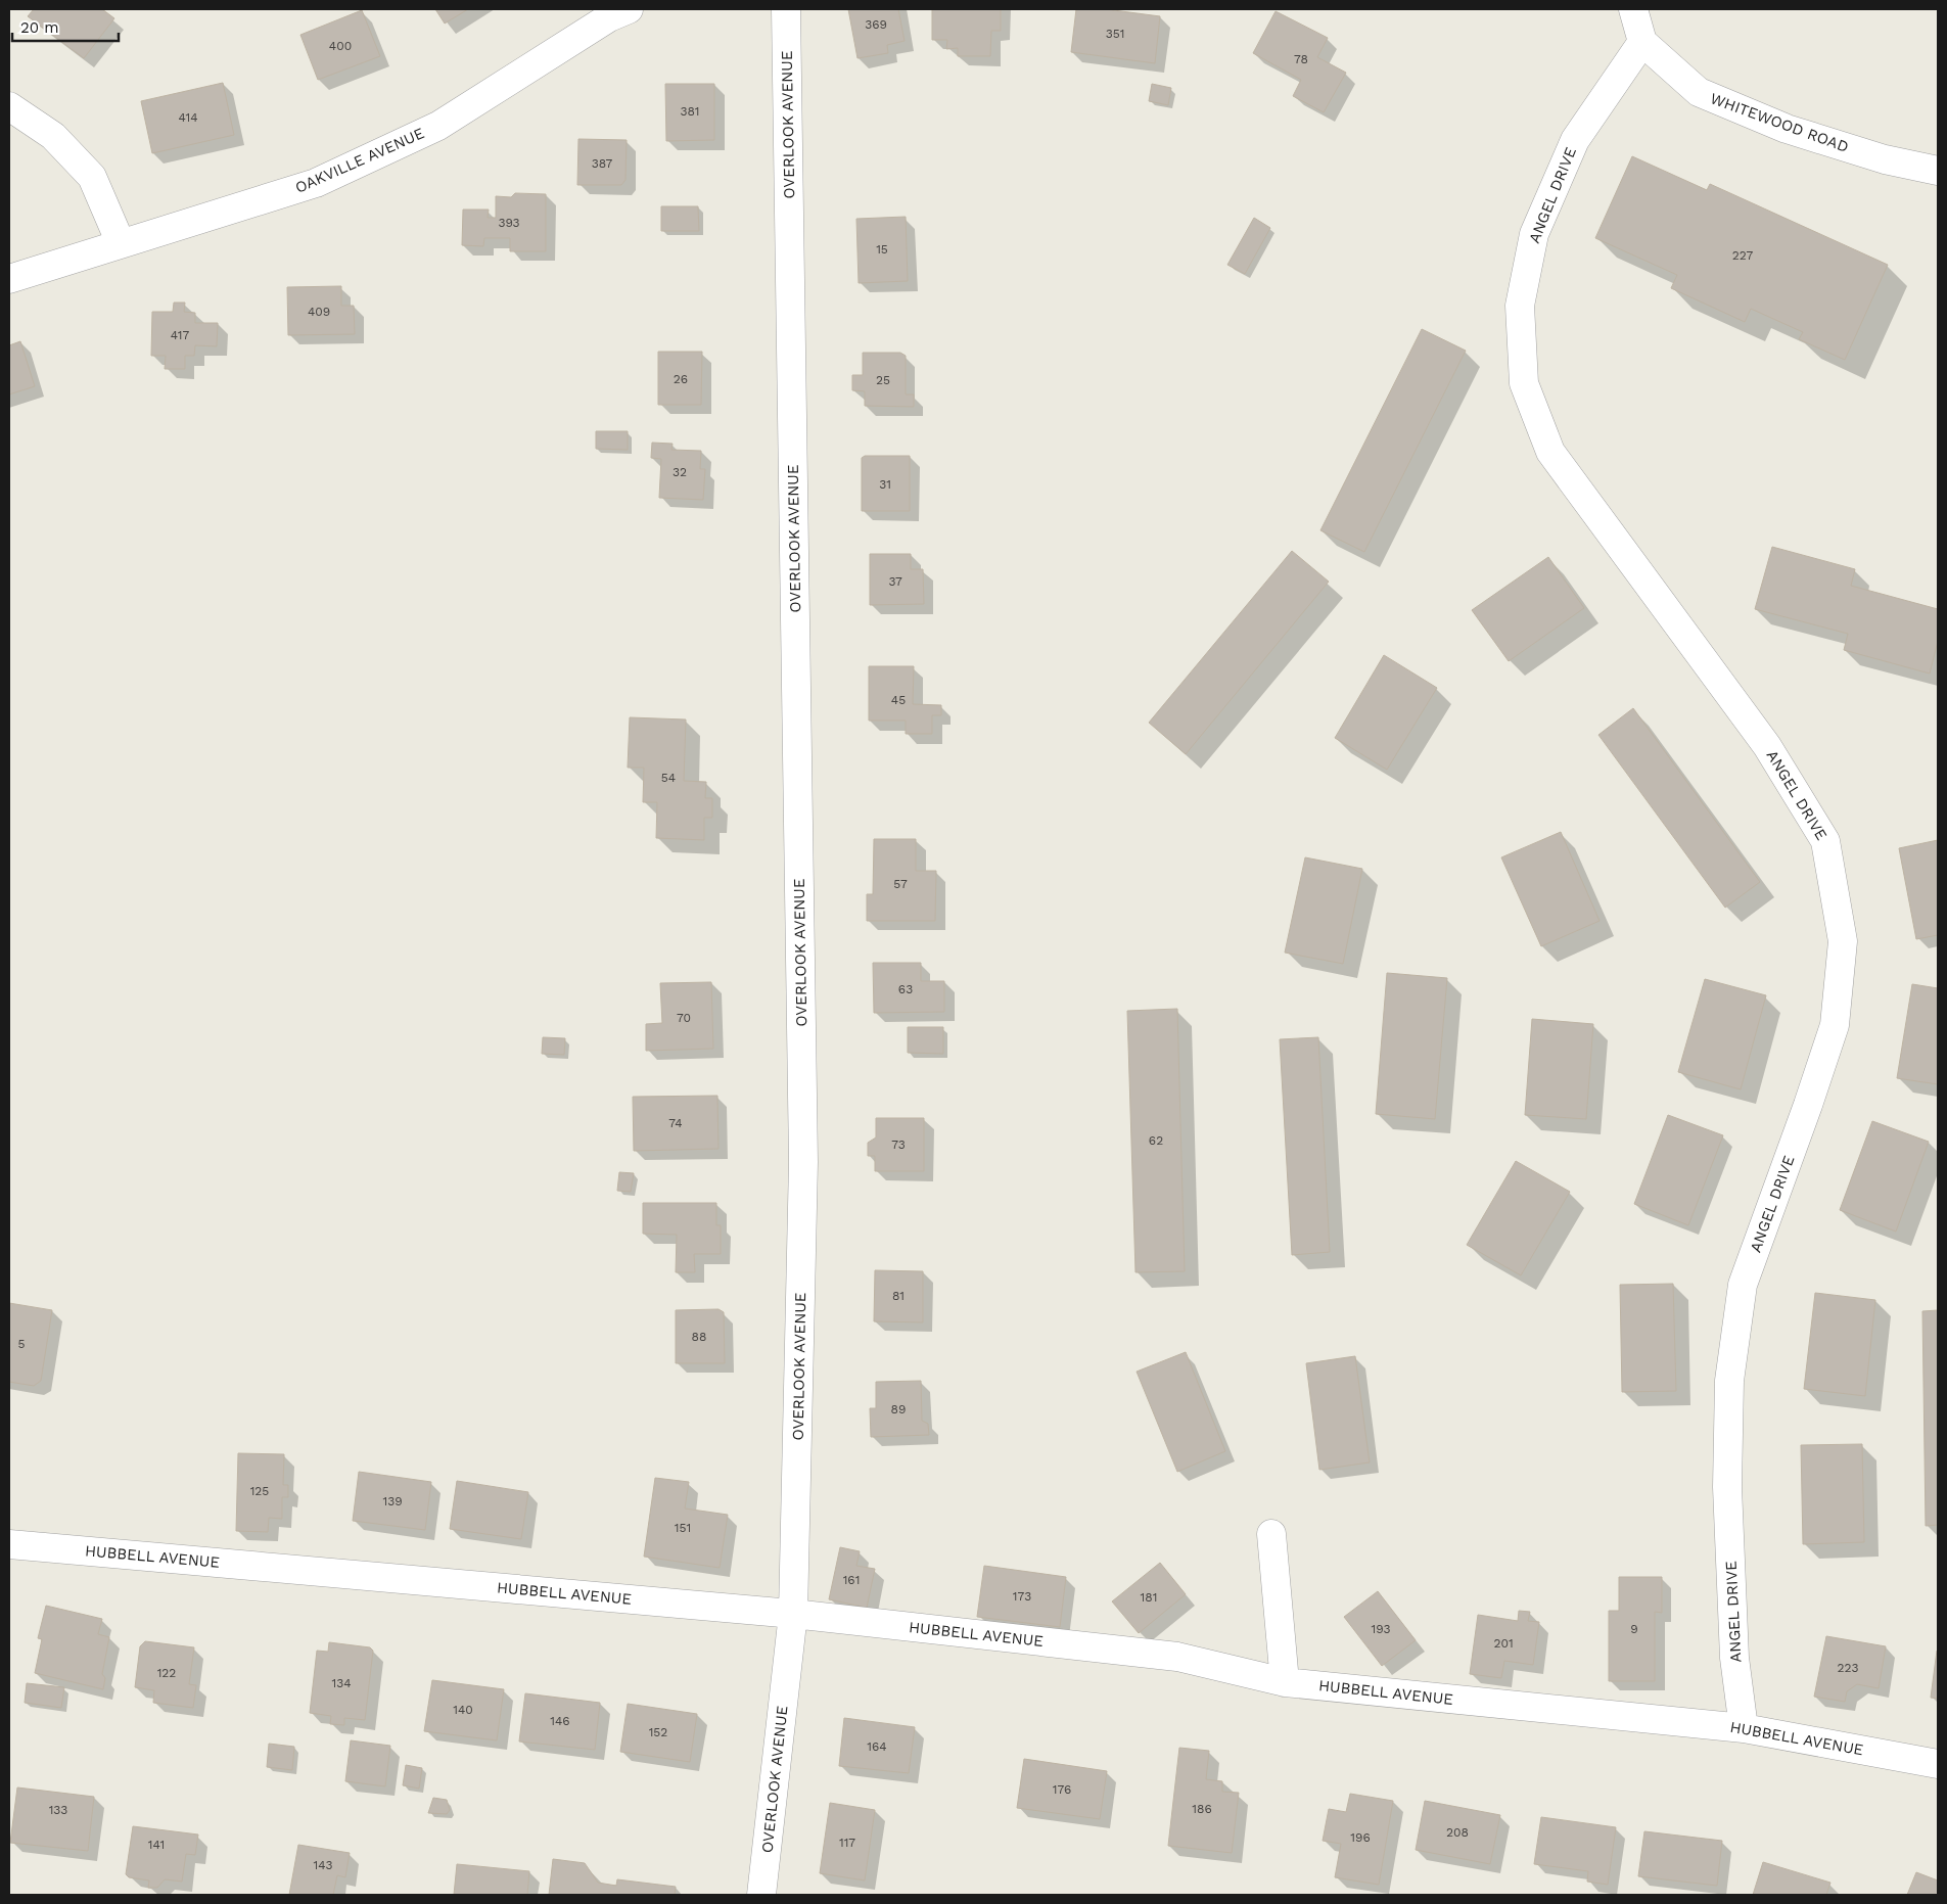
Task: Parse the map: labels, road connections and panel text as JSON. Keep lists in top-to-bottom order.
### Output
{
  "streets": {
    "street": [
      "WHITEWOOD ROAD",
      "OVERLOOK AVENUE",
      "OAKVILLE AVENUE",
      "ANGEL DRIVE",
      "HUBBELL AVENUE"
    ]
  },
  "crossings": [
    ["WHITEWOOD ROAD", "ANGEL DRIVE"],
    ["OVERLOOK AVENUE", "HUBBELL AVENUE"],
    ["ANGEL DRIVE", "HUBBELL AVENUE"]
  ],
  "house_numbers": [
    "369",
    "351",
    "400",
    "78",
    "381",
    "414",
    "387",
    "393",
    "15",
    "227",
    "409",
    "417",
    "26",
    "25",
    "32",
    "31",
    "37",
    "45",
    "54",
    "57",
    "63",
    "70",
    "74",
    "62",
    "73",
    "81",
    "88",
    "5",
    "89",
    "125",
    "139",
    "151",
    "161",
    "173",
    "181",
    "193",
    "9",
    "201",
    "223",
    "122",
    "134",
    "140",
    "146",
    "152",
    "164",
    "176",
    "186",
    "133",
    "208",
    "196",
    "117",
    "141",
    "143"
  ],
  "scale_bar": "20 m"
}
